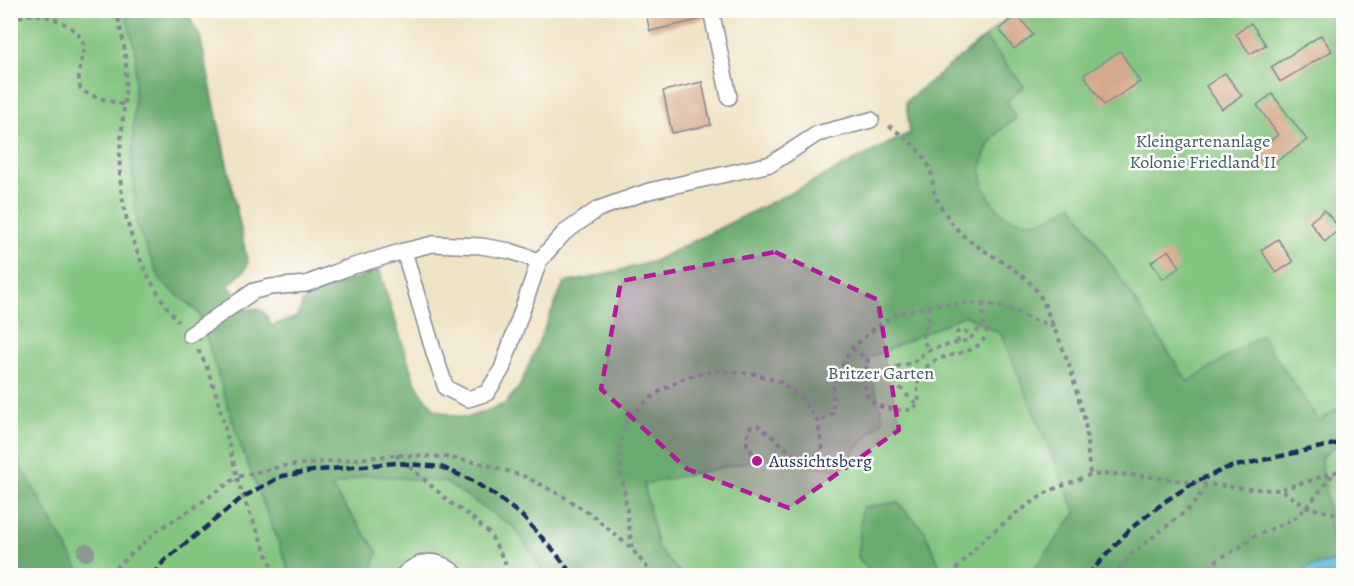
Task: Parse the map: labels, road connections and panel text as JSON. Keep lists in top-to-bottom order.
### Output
{
  "parks": ["Kleingartenanlage Kolonie Friedland II", "Britzer Garten"],
  "places": ["Aussichtsberg"]
}
